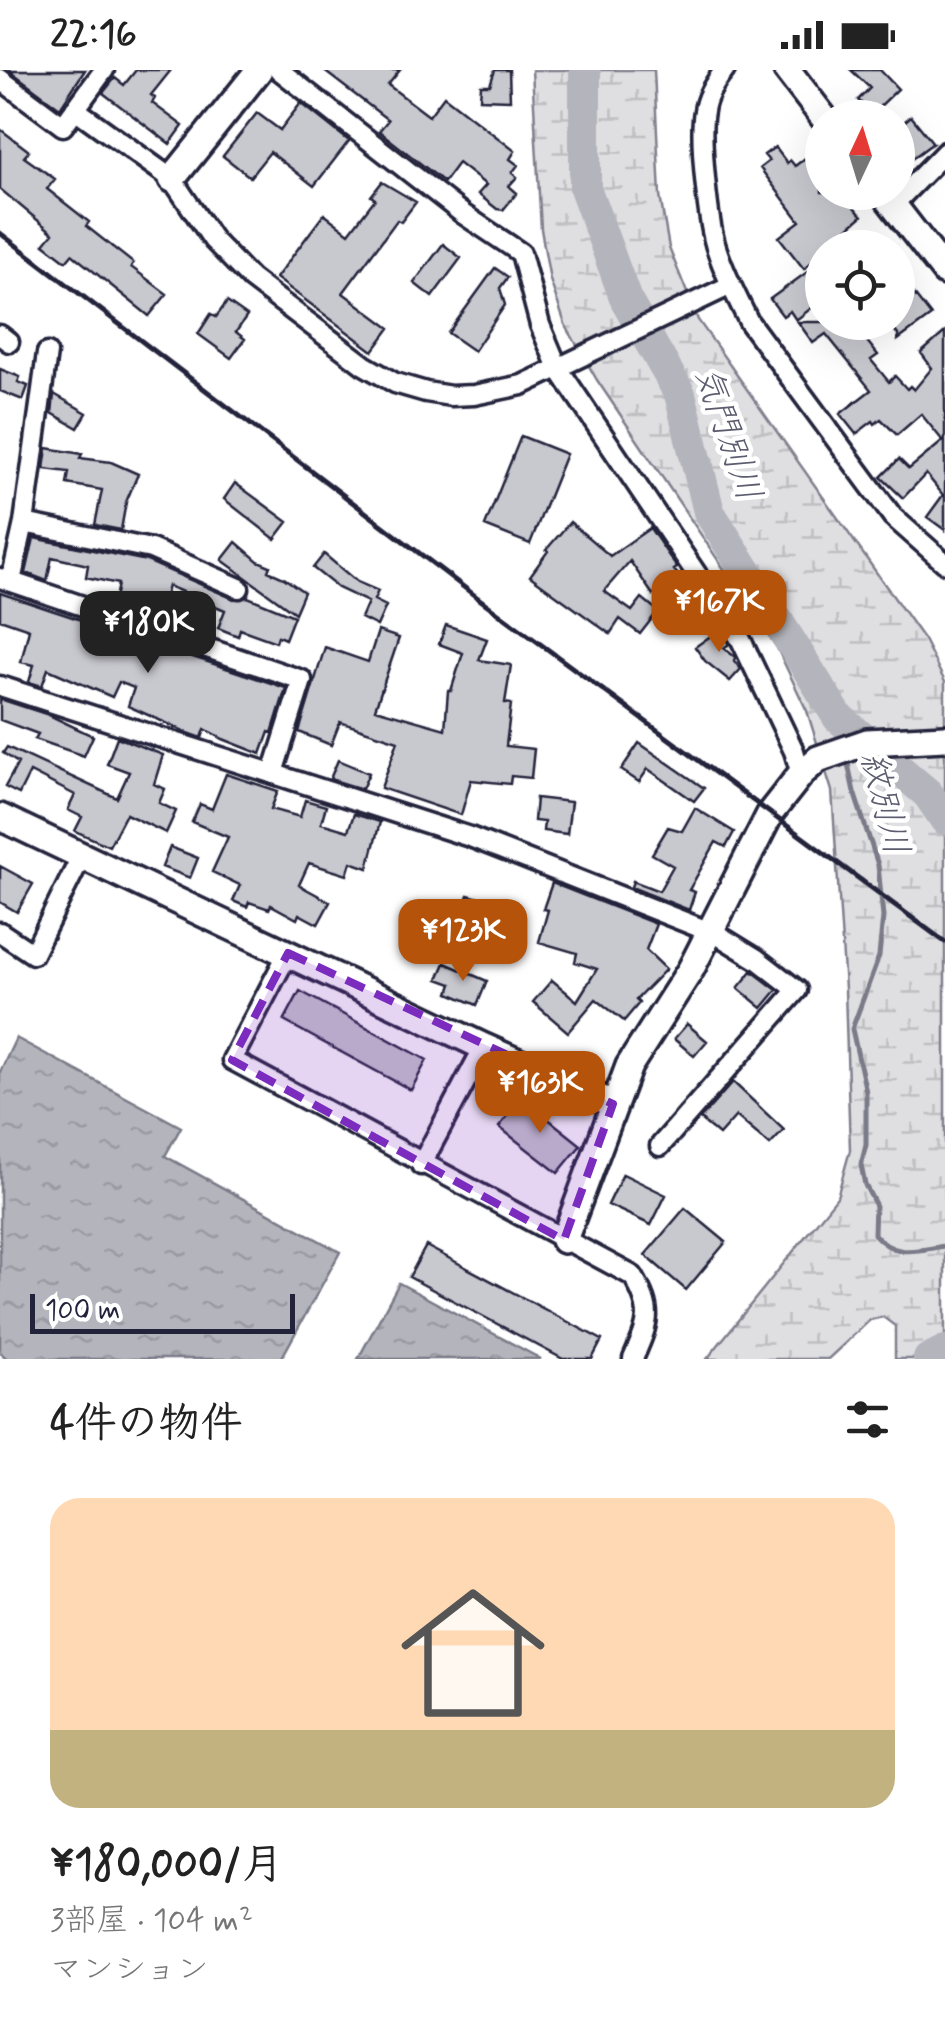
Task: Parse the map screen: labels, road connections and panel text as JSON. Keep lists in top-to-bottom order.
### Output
{
  "water": ["気門別川", "紋別川"],
  "scale_bar": "100 m",
  "north": "top",
  "page": {
    "status": "22:16",
    "price": [
      "¥167K",
      "¥180K",
      "¥123K",
      "¥163K"
    ],
    "scale": "100 m",
    "heading": "4件の物件",
    "list": [
      {
        "name": "¥180,000/月",
        "note": "3部屋 · 104 m² · マンション"
      }
    ]
  }
}
